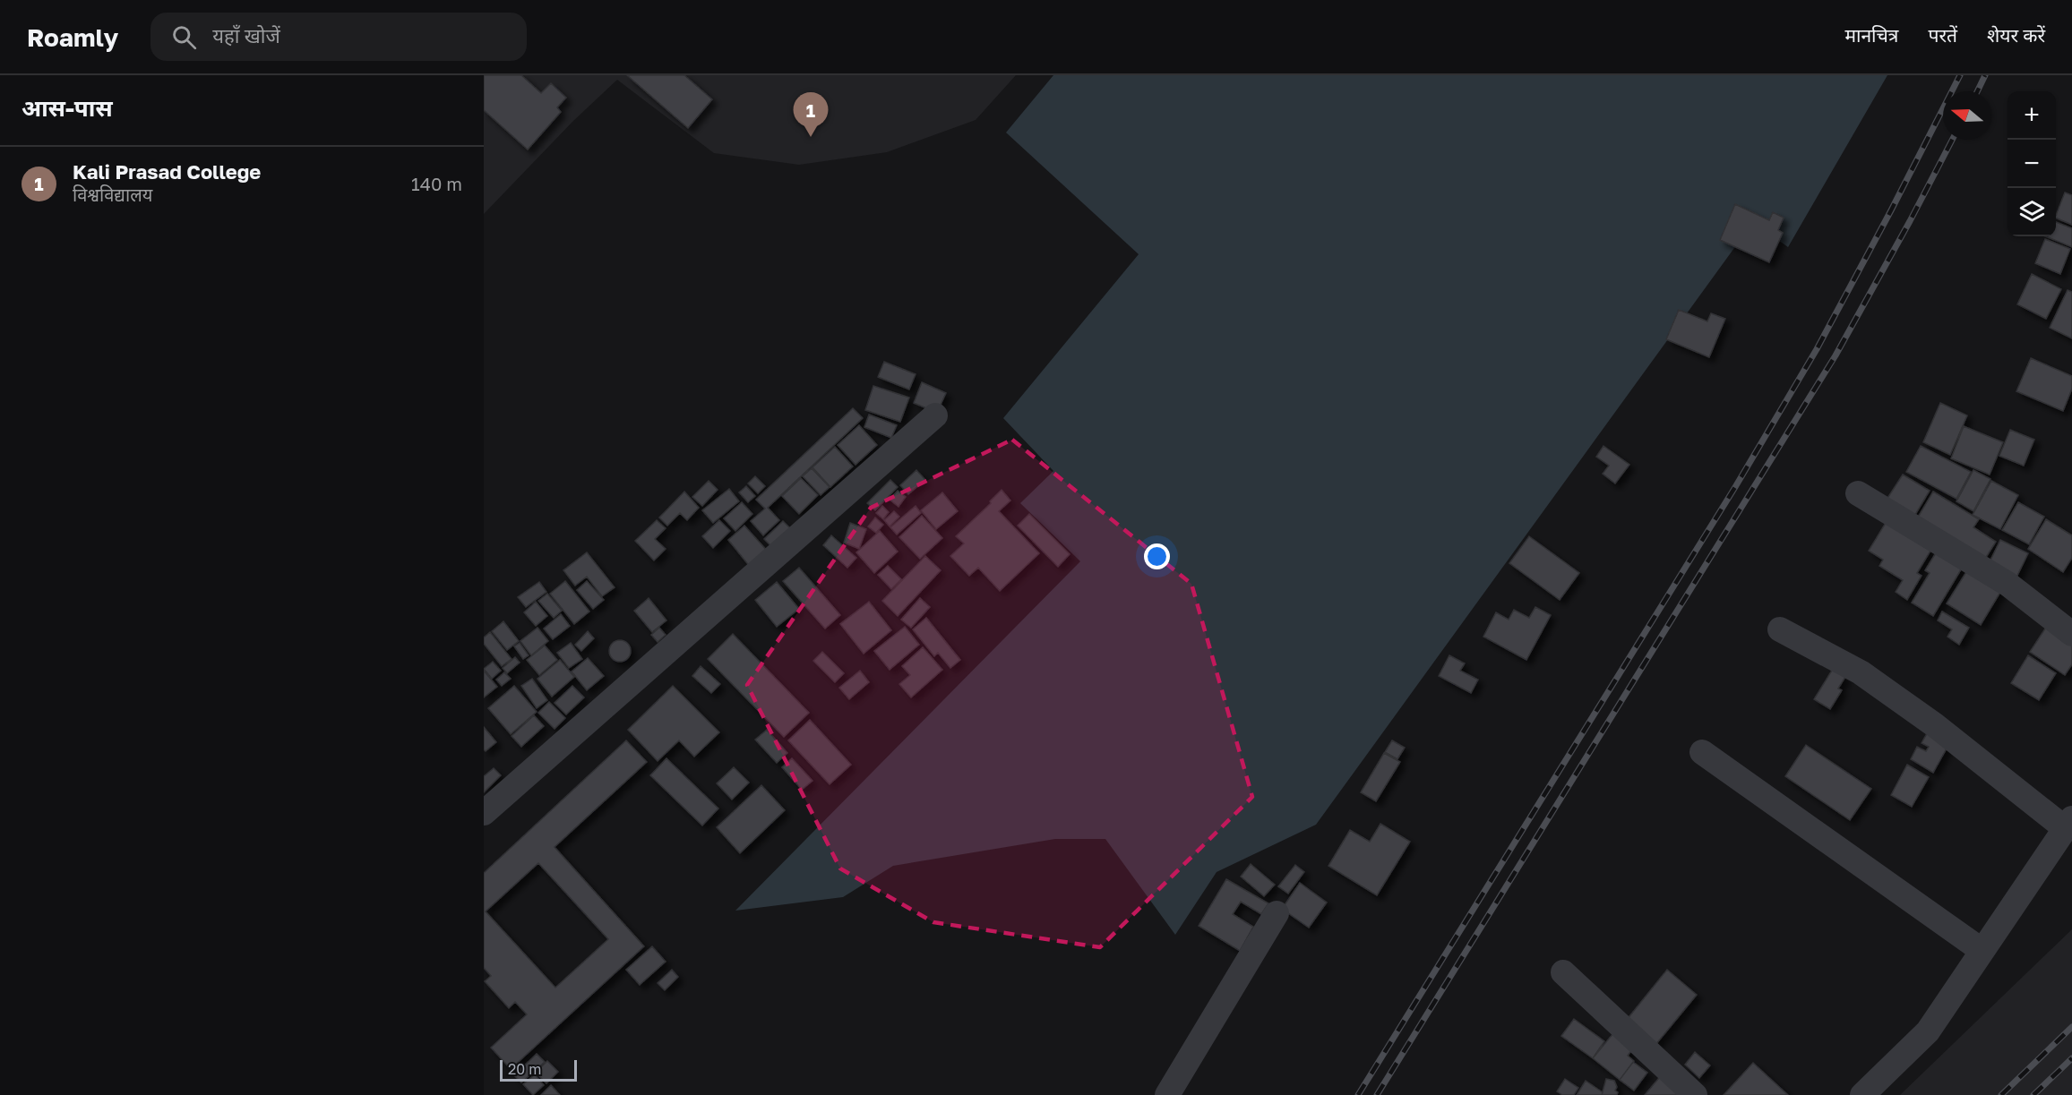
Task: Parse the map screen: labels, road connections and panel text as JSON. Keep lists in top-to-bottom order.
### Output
{
  "scale_bar": "20 m",
  "north": "left",
  "page": {
    "header": "Roamly",
    "search": "यहाँ खोजें",
    "nav": ["मानचित्र", "परतें", "शेयर करें"],
    "heading": "आस-पास",
    "map_buttons": ["+", "−"],
    "pins": "1",
    "list": [
      {
        "mark": "1",
        "name": "Kali Prasad College",
        "note": "विश्वविद्यालय",
        "value": "140 m"
      }
    ],
    "scale": "20 m"
  }
}
